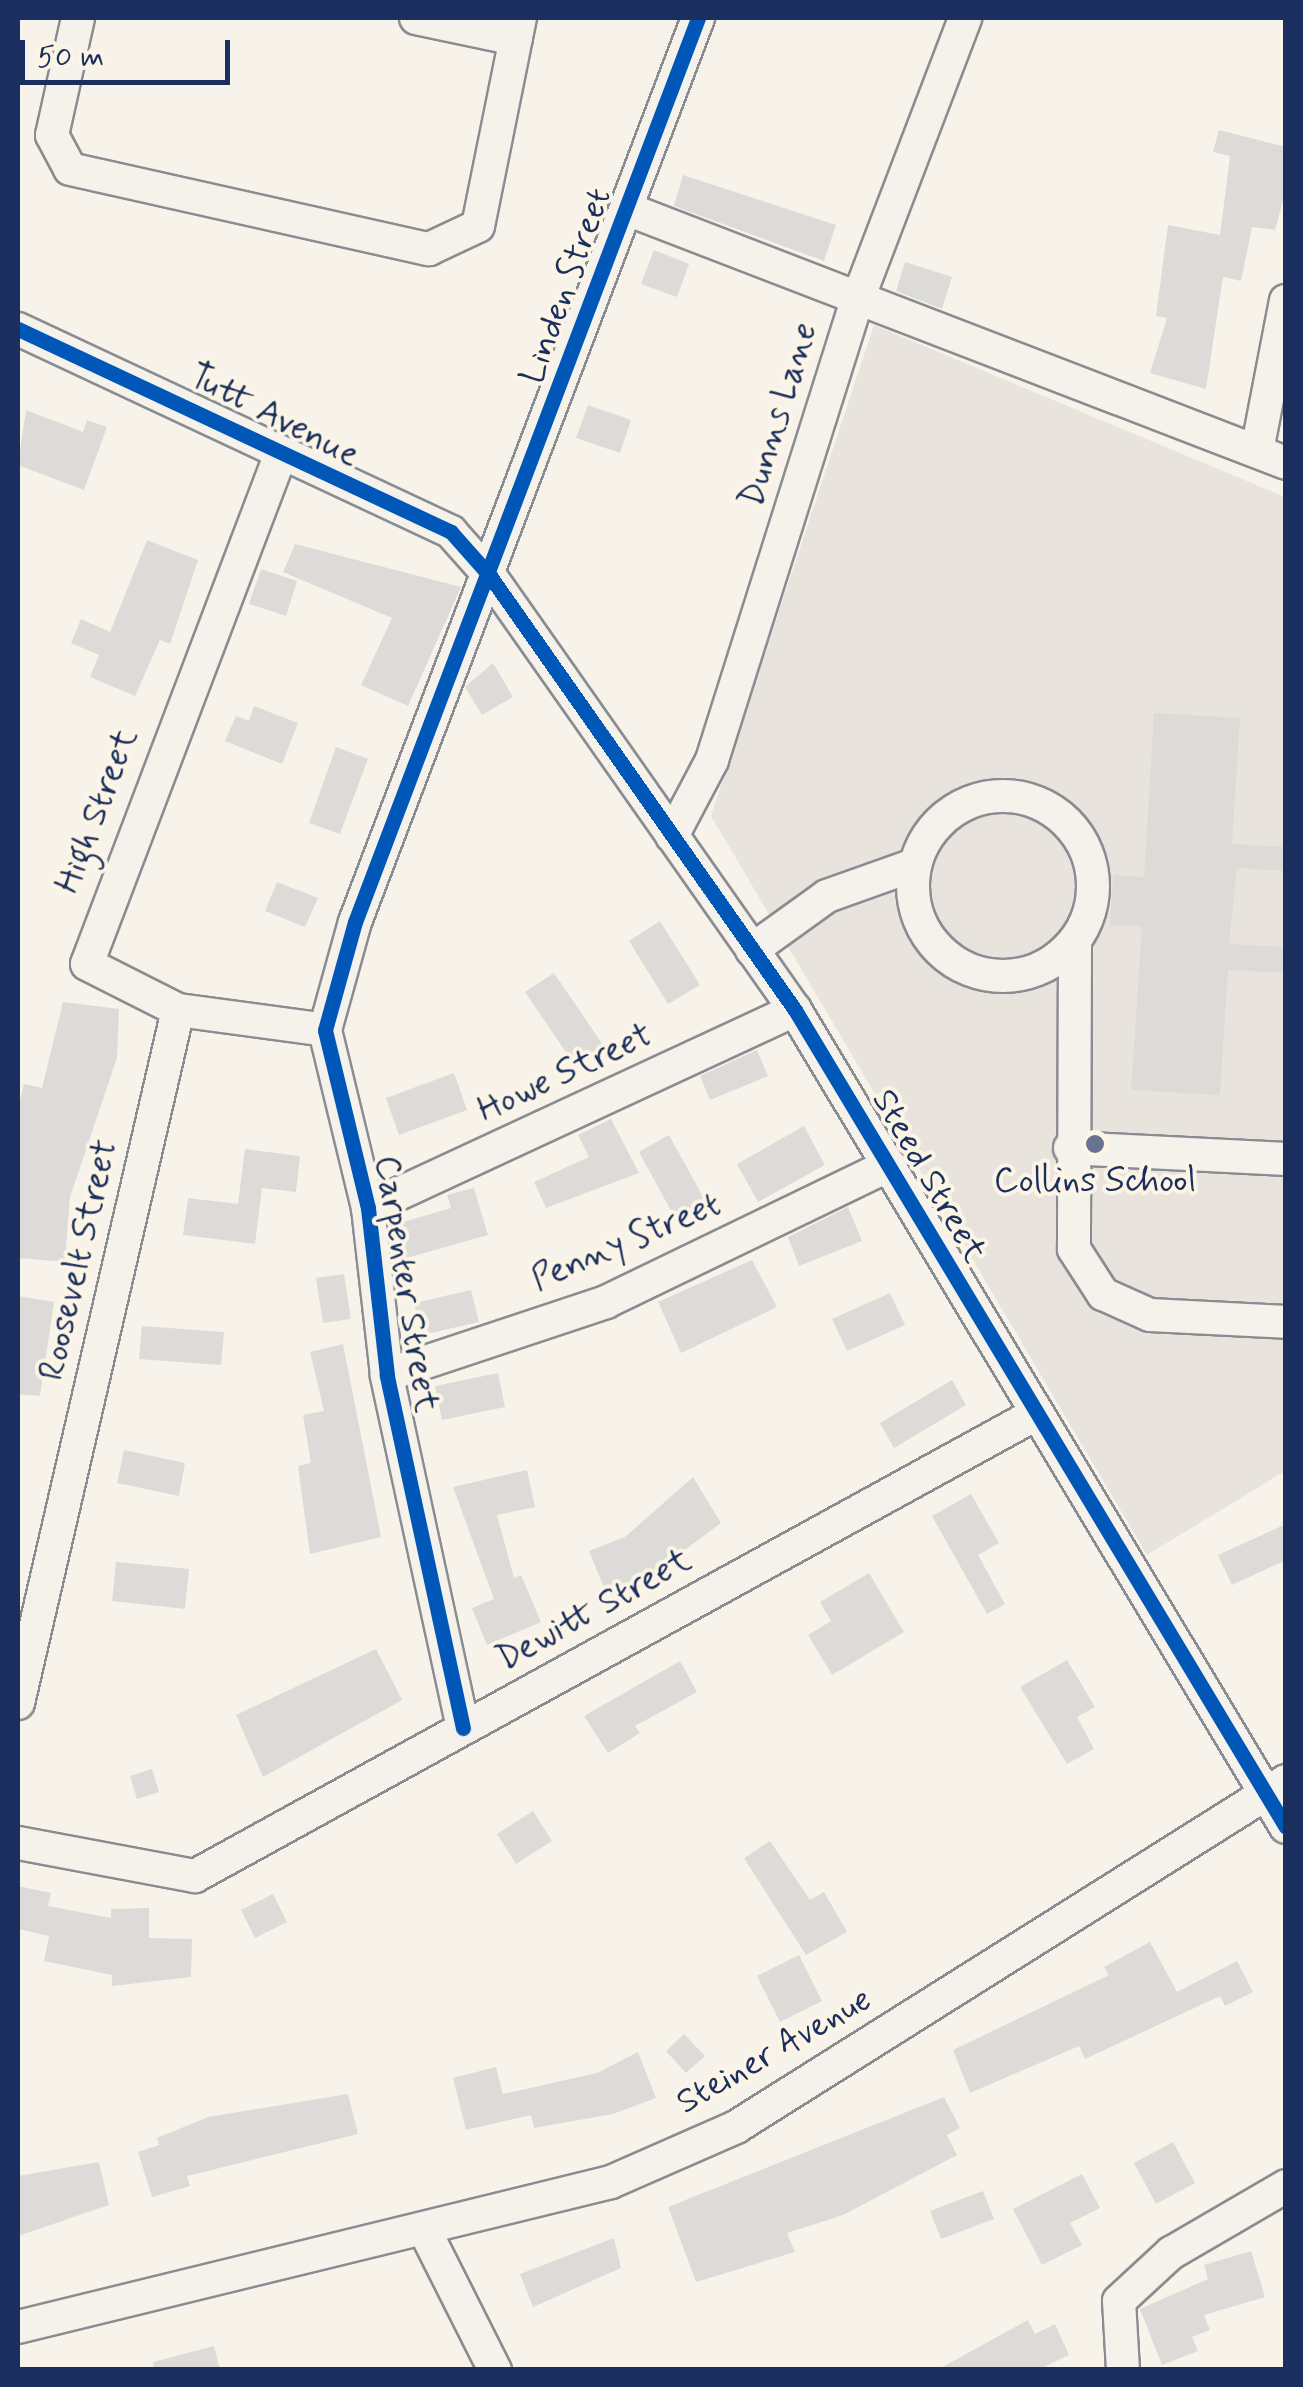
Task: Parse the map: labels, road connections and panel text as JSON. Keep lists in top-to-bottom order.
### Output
{
  "streets": {
    "street": [
      "Linden Street",
      "Dunns Lane",
      "Tutt Avenue",
      "High Street",
      "Howe Street",
      "Steed Street",
      "Penny Street",
      "Roosevelt Street",
      "Carpenter Street",
      "Dewitt Street",
      "Steiner Avenue"
    ]
  },
  "crossings": [
    ["Linden Street", "Tutt Avenue"],
    ["Linden Street", "Steed Street"],
    ["Linden Street", "Carpenter Street"],
    ["Dunns Lane", "Steed Street"],
    ["Tutt Avenue", "High Street"],
    ["Tutt Avenue", "Steed Street"],
    ["Tutt Avenue", "Carpenter Street"],
    ["High Street", "Roosevelt Street"],
    ["High Street", "Carpenter Street"],
    ["Howe Street", "Steed Street"],
    ["Howe Street", "Carpenter Street"],
    ["Steed Street", "Penny Street"],
    ["Steed Street", "Carpenter Street"],
    ["Steed Street", "Dewitt Street"],
    ["Steed Street", "Steiner Avenue"],
    ["Penny Street", "Carpenter Street"],
    ["Carpenter Street", "Dewitt Street"]
  ],
  "places": ["Collins School"],
  "scale_bar": "50 m"
}
